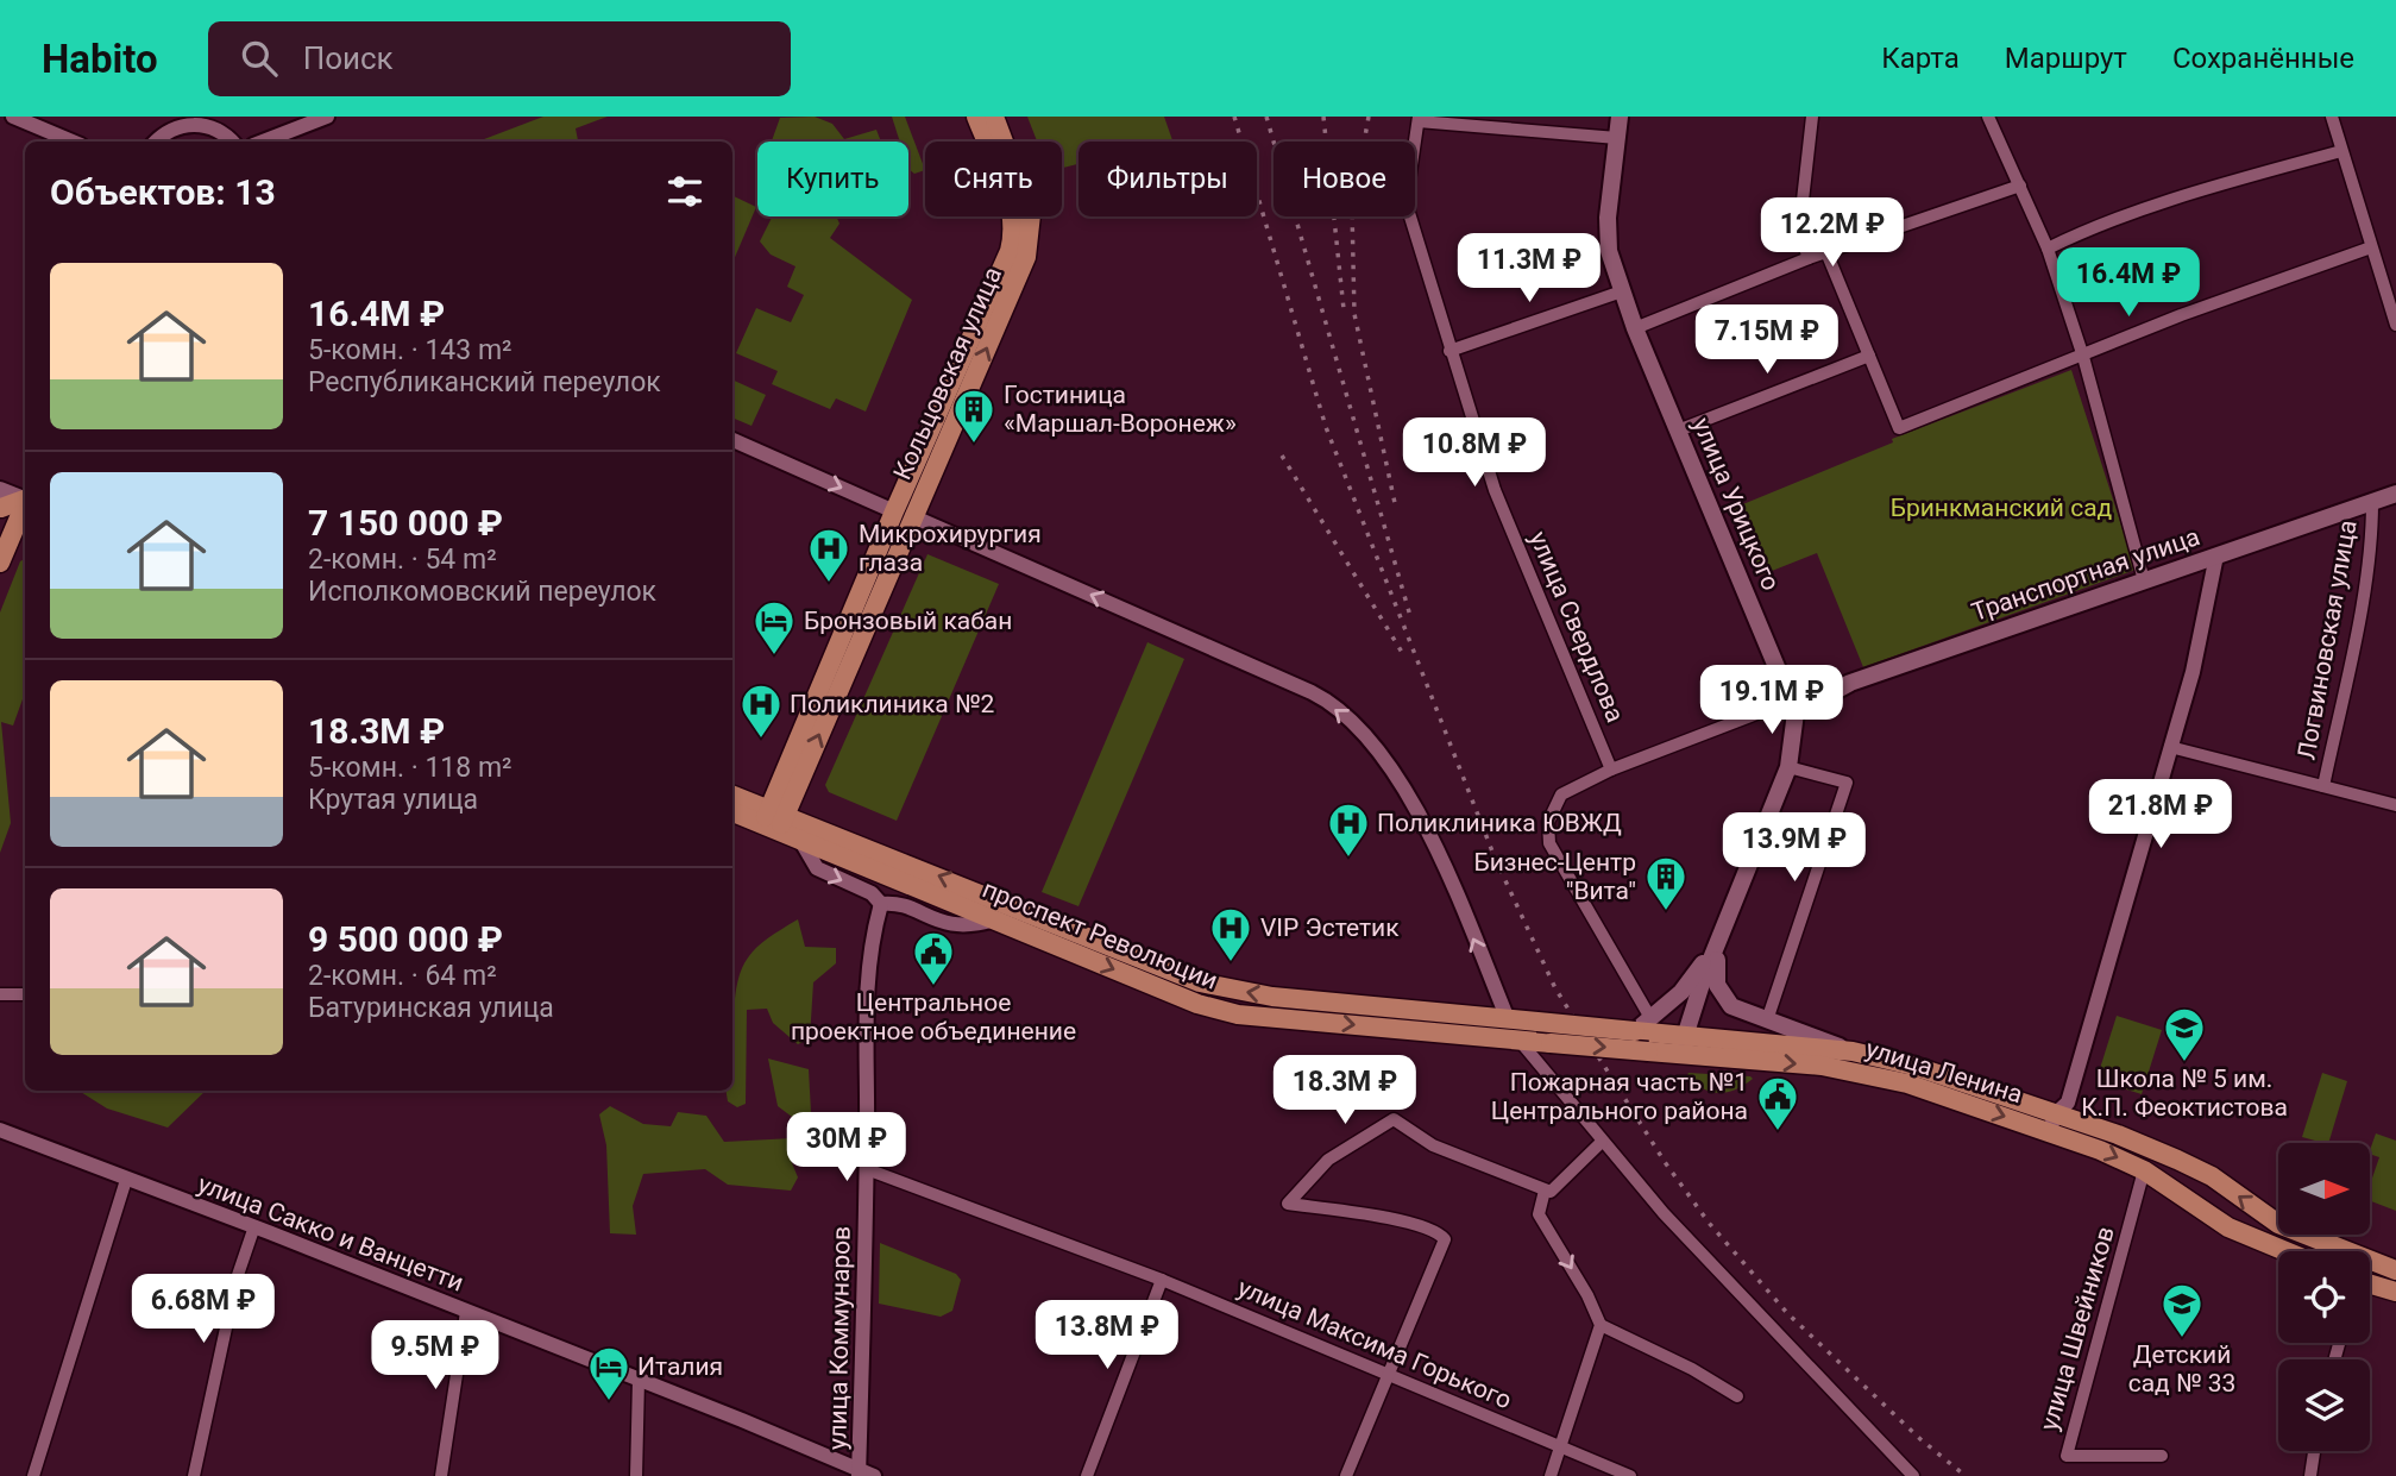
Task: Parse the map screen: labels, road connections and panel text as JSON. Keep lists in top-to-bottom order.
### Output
{
  "streets": {
    "main road": [
      "Кольцовская улица",
      "улица Урицкого",
      "Транспортная улица",
      "проспект Революции",
      "улица Ленина"
    ],
    "street": [
      "улица Свердлова",
      "Логвиновская улица",
      "улица Сакко и Ванцетти",
      "улица Швейников",
      "улица Коммунаров",
      "улица Максима Горького"
    ]
  },
  "crossings": [
    ["Кольцовская улица", "проспект Революции"],
    ["улица Урицкого", "Транспортная улица"],
    ["Транспортная улица", "Логвиновская улица"],
    ["проспект Революции", "улица Ленина"],
    ["улица Ленина", "улица Швейников"],
    ["улица Сакко и Ванцетти", "улица Коммунаров"],
    ["улица Коммунаров", "улица Максима Горького"]
  ],
  "parks": ["Бринкманский сад"],
  "places": {
    "building": ["Гостиница «Маршал-Воронеж»", "Бизнес-Центр \"Вита\""],
    "hospital": [
      "Микрохирургия глаза",
      "Поликлиника №2",
      "Поликлиника ЮВЖД",
      "VIP Эстетик"
    ],
    "hotel": ["Бронзовый кабан", "Италия"],
    "public building": ["Центральное проектное объединение", "Пожарная часть №1 Центрального района"],
    "school or university": ["Школа № 5 им. К.П. Феоктистова", "Детский сад № 33"]
  },
  "north": "right",
  "page": {
    "header": "Habito",
    "search": "Поиск",
    "nav": ["Карта", "Маршрут", "Сохранённые"],
    "chip": [
      "Купить",
      "Снять",
      "Фильтры",
      "Новое"
    ],
    "heading": "Объектов: 13",
    "price": [
      "12.2M ₽",
      "11.3M ₽",
      "16.4M ₽",
      "7.15M ₽",
      "10.8M ₽",
      "19.1M ₽",
      "21.8M ₽",
      "13.9M ₽",
      "18.3M ₽",
      "30M ₽",
      "6.68M ₽",
      "13.8M ₽",
      "9.5M ₽"
    ],
    "list": [
      {
        "name": "16.4M ₽",
        "note": "5-комн. · 143 m² · Республиканский переулок"
      },
      {
        "name": "7 150 000 ₽",
        "note": "2-комн. · 54 m² · Исполкомовский переулок"
      },
      {
        "name": "18.3M ₽",
        "note": "5-комн. · 118 m² · Крутая улица"
      },
      {
        "name": "9 500 000 ₽",
        "note": "2-комн. · 64 m² · Батуринская улица"
      }
    ]
  }
}
